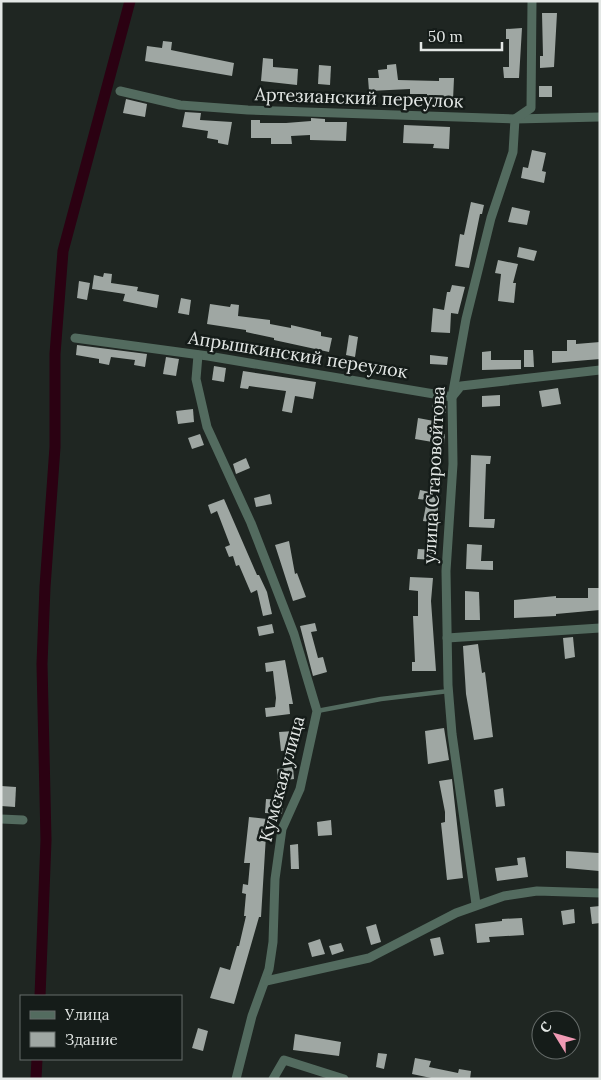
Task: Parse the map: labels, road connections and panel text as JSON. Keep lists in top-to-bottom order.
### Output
{
  "streets": {
    "street": [
      "Артезианский переулок",
      "Апрышкинский переулок",
      "улица Старовойтова",
      "Кумская улица"
    ]
  },
  "crossings": [
    ["Артезианский переулок", "улица Старовойтова"],
    ["Апрышкинский переулок", "улица Старовойтова"],
    ["Апрышкинский переулок", "Кумская улица"]
  ],
  "legend": ["Улица", "Здание"],
  "scale_bar": "50 m",
  "north": "top left"
}
